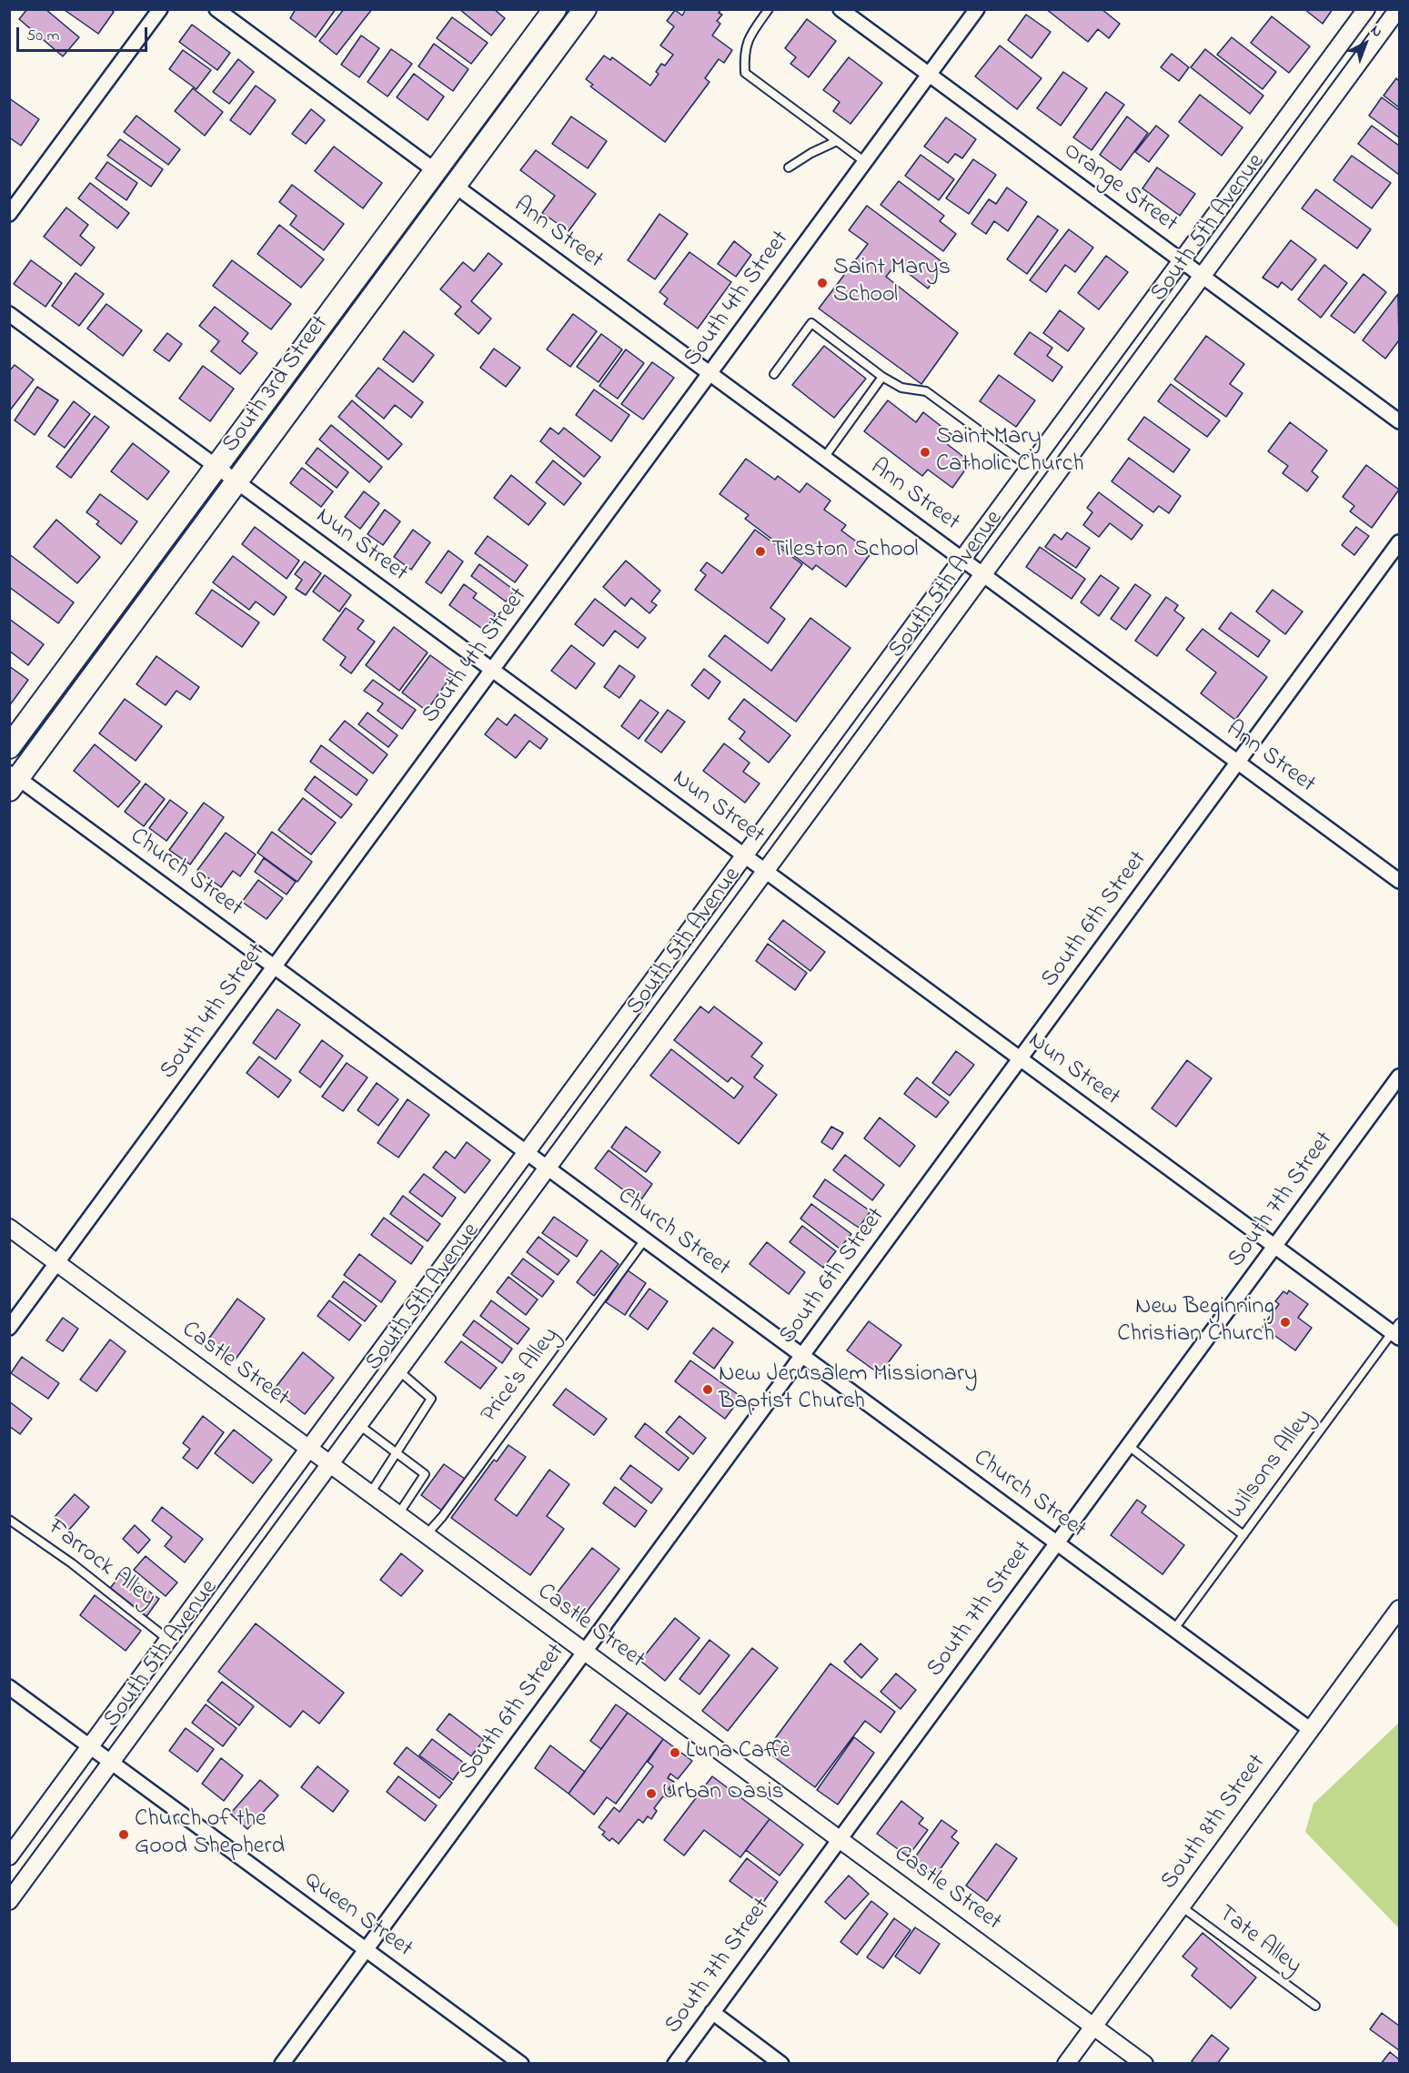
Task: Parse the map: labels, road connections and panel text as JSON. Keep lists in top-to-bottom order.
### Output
{
  "streets": {
    "main road": ["South 3rd Street"],
    "street": [
      "Orange Street",
      "South 5th Avenue",
      "Ann Street",
      "South 4th Street",
      "Nun Street",
      "Church Street",
      "South 6th Street",
      "South 7th Street",
      "Castle Street",
      "South 8th Street",
      "Queen Street"
    ],
    "lane": [
      "Price's Alley",
      "Wilsons Alley",
      "Farrock Alley",
      "Tate Alley"
    ]
  },
  "crossings": [
    ["Orange Street", "South 5th Avenue"],
    ["Orange Street", "South 4th Street"],
    ["South 5th Avenue", "Ann Street"],
    ["South 5th Avenue", "Nun Street"],
    ["South 5th Avenue", "Church Street"],
    ["South 5th Avenue", "Castle Street"],
    ["South 5th Avenue", "Farrock Alley"],
    ["South 5th Avenue", "Queen Street"],
    ["Ann Street", "South 4th Street"],
    ["Ann Street", "South 3rd Street"],
    ["Ann Street", "South 6th Street"],
    ["South 4th Street", "Nun Street"],
    ["South 4th Street", "Church Street"],
    ["South 4th Street", "Castle Street"],
    ["South 3rd Street", "Nun Street"],
    ["South 3rd Street", "Church Street"],
    ["Nun Street", "South 6th Street"],
    ["Nun Street", "South 7th Street"],
    ["Nun Street", "Wilsons Alley"],
    ["Church Street", "South 6th Street"],
    ["Church Street", "South 7th Street"],
    ["Church Street", "Price's Alley"],
    ["Church Street", "Wilsons Alley"],
    ["Church Street", "South 8th Street"],
    ["South 6th Street", "Castle Street"],
    ["South 6th Street", "Queen Street"],
    ["South 7th Street", "Castle Street"],
    ["Castle Street", "Price's Alley"],
    ["Castle Street", "South 8th Street"],
    ["South 8th Street", "Tate Alley"]
  ],
  "places": [
    "Saint Marys School",
    "Saint Mary Catholic Church",
    "Tileston School",
    "New Beginning Christian Church",
    "New Jerusalem Missionary Baptist Church",
    "Luna Caffè",
    "Urban Oasis",
    "Church of the Good Shepherd"
  ],
  "scale_bar": "50 m",
  "north": "top right"
}
